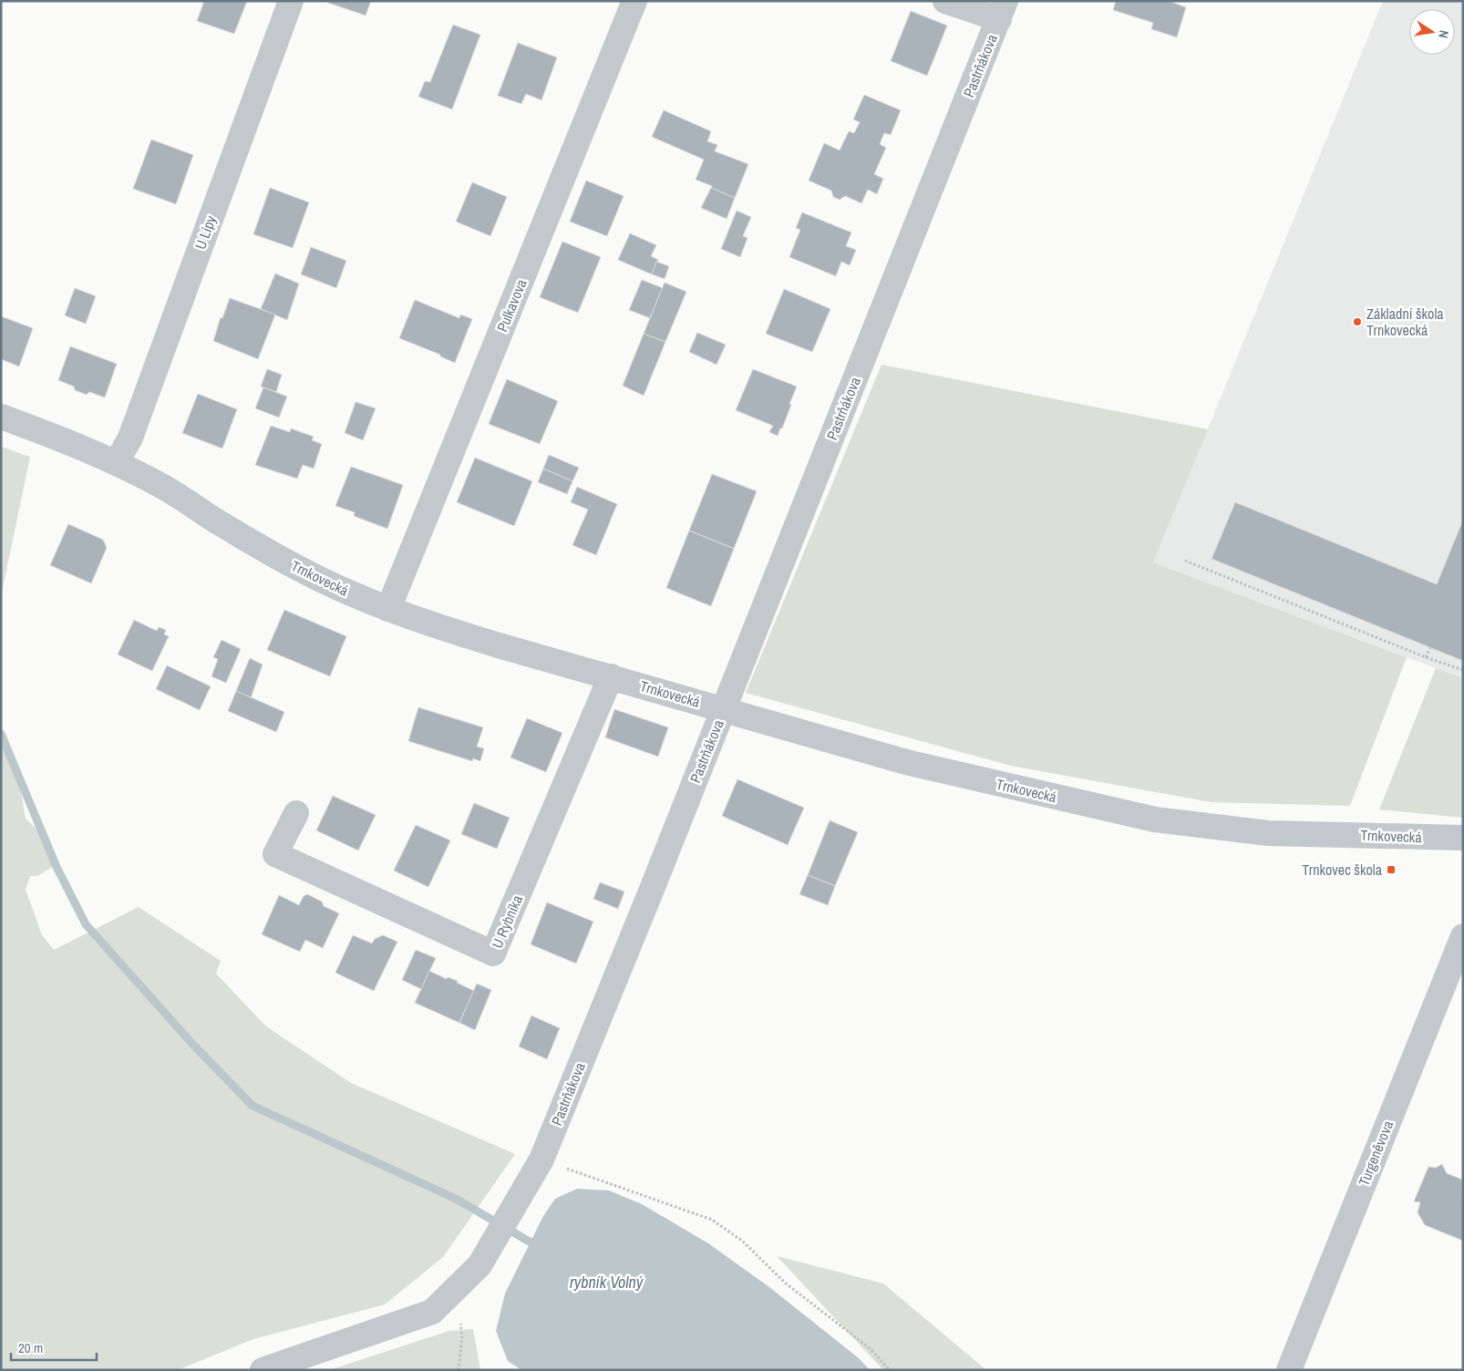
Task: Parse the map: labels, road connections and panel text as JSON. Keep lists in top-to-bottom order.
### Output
{
  "streets": {
    "street": [
      "Pastrňákova",
      "U Lípy",
      "Pulkavova",
      "Trnkovecká",
      "U Rybníka",
      "Turgeněvova"
    ]
  },
  "crossings": [
    ["Pastrňákova", "Trnkovecká"],
    ["U Lípy", "Trnkovecká"],
    ["Pulkavova", "Trnkovecká"],
    ["Trnkovecká", "U Rybníka"]
  ],
  "water": ["rybník Volný"],
  "places": {
    "other": ["Základní škola Trnkovecká"],
    "transit": ["Trnkovec škola"]
  },
  "scale_bar": "20 m",
  "north": "right"
}
